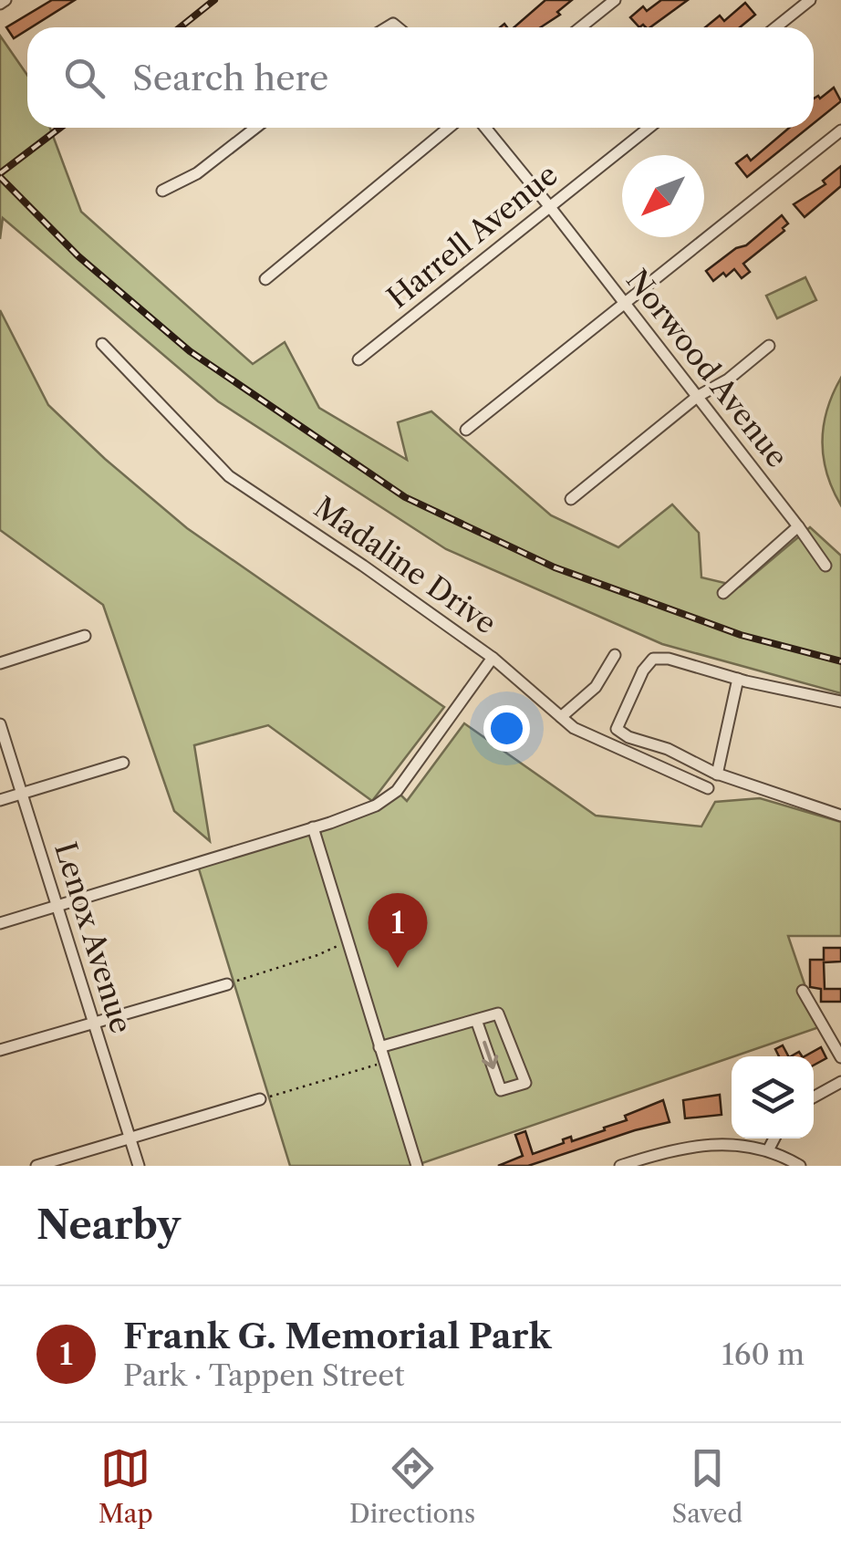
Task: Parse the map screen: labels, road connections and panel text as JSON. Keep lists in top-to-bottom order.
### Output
{
  "streets": {
    "street": [
      "Harrell Avenue",
      "Norwood Avenue",
      "Madaline Drive",
      "Lenox Avenue"
    ]
  },
  "crossings": [
    ["Harrell Avenue", "Norwood Avenue"]
  ],
  "north": "bottom left",
  "page": {
    "search": "Search here",
    "pins": "1",
    "heading": "Nearby",
    "list": [
      {
        "mark": "1",
        "name": "Frank G. Memorial Park",
        "note": "Park · Tappen Street",
        "value": "160 m"
      }
    ],
    "nav": ["Map", "Directions", "Saved"]
  }
}
